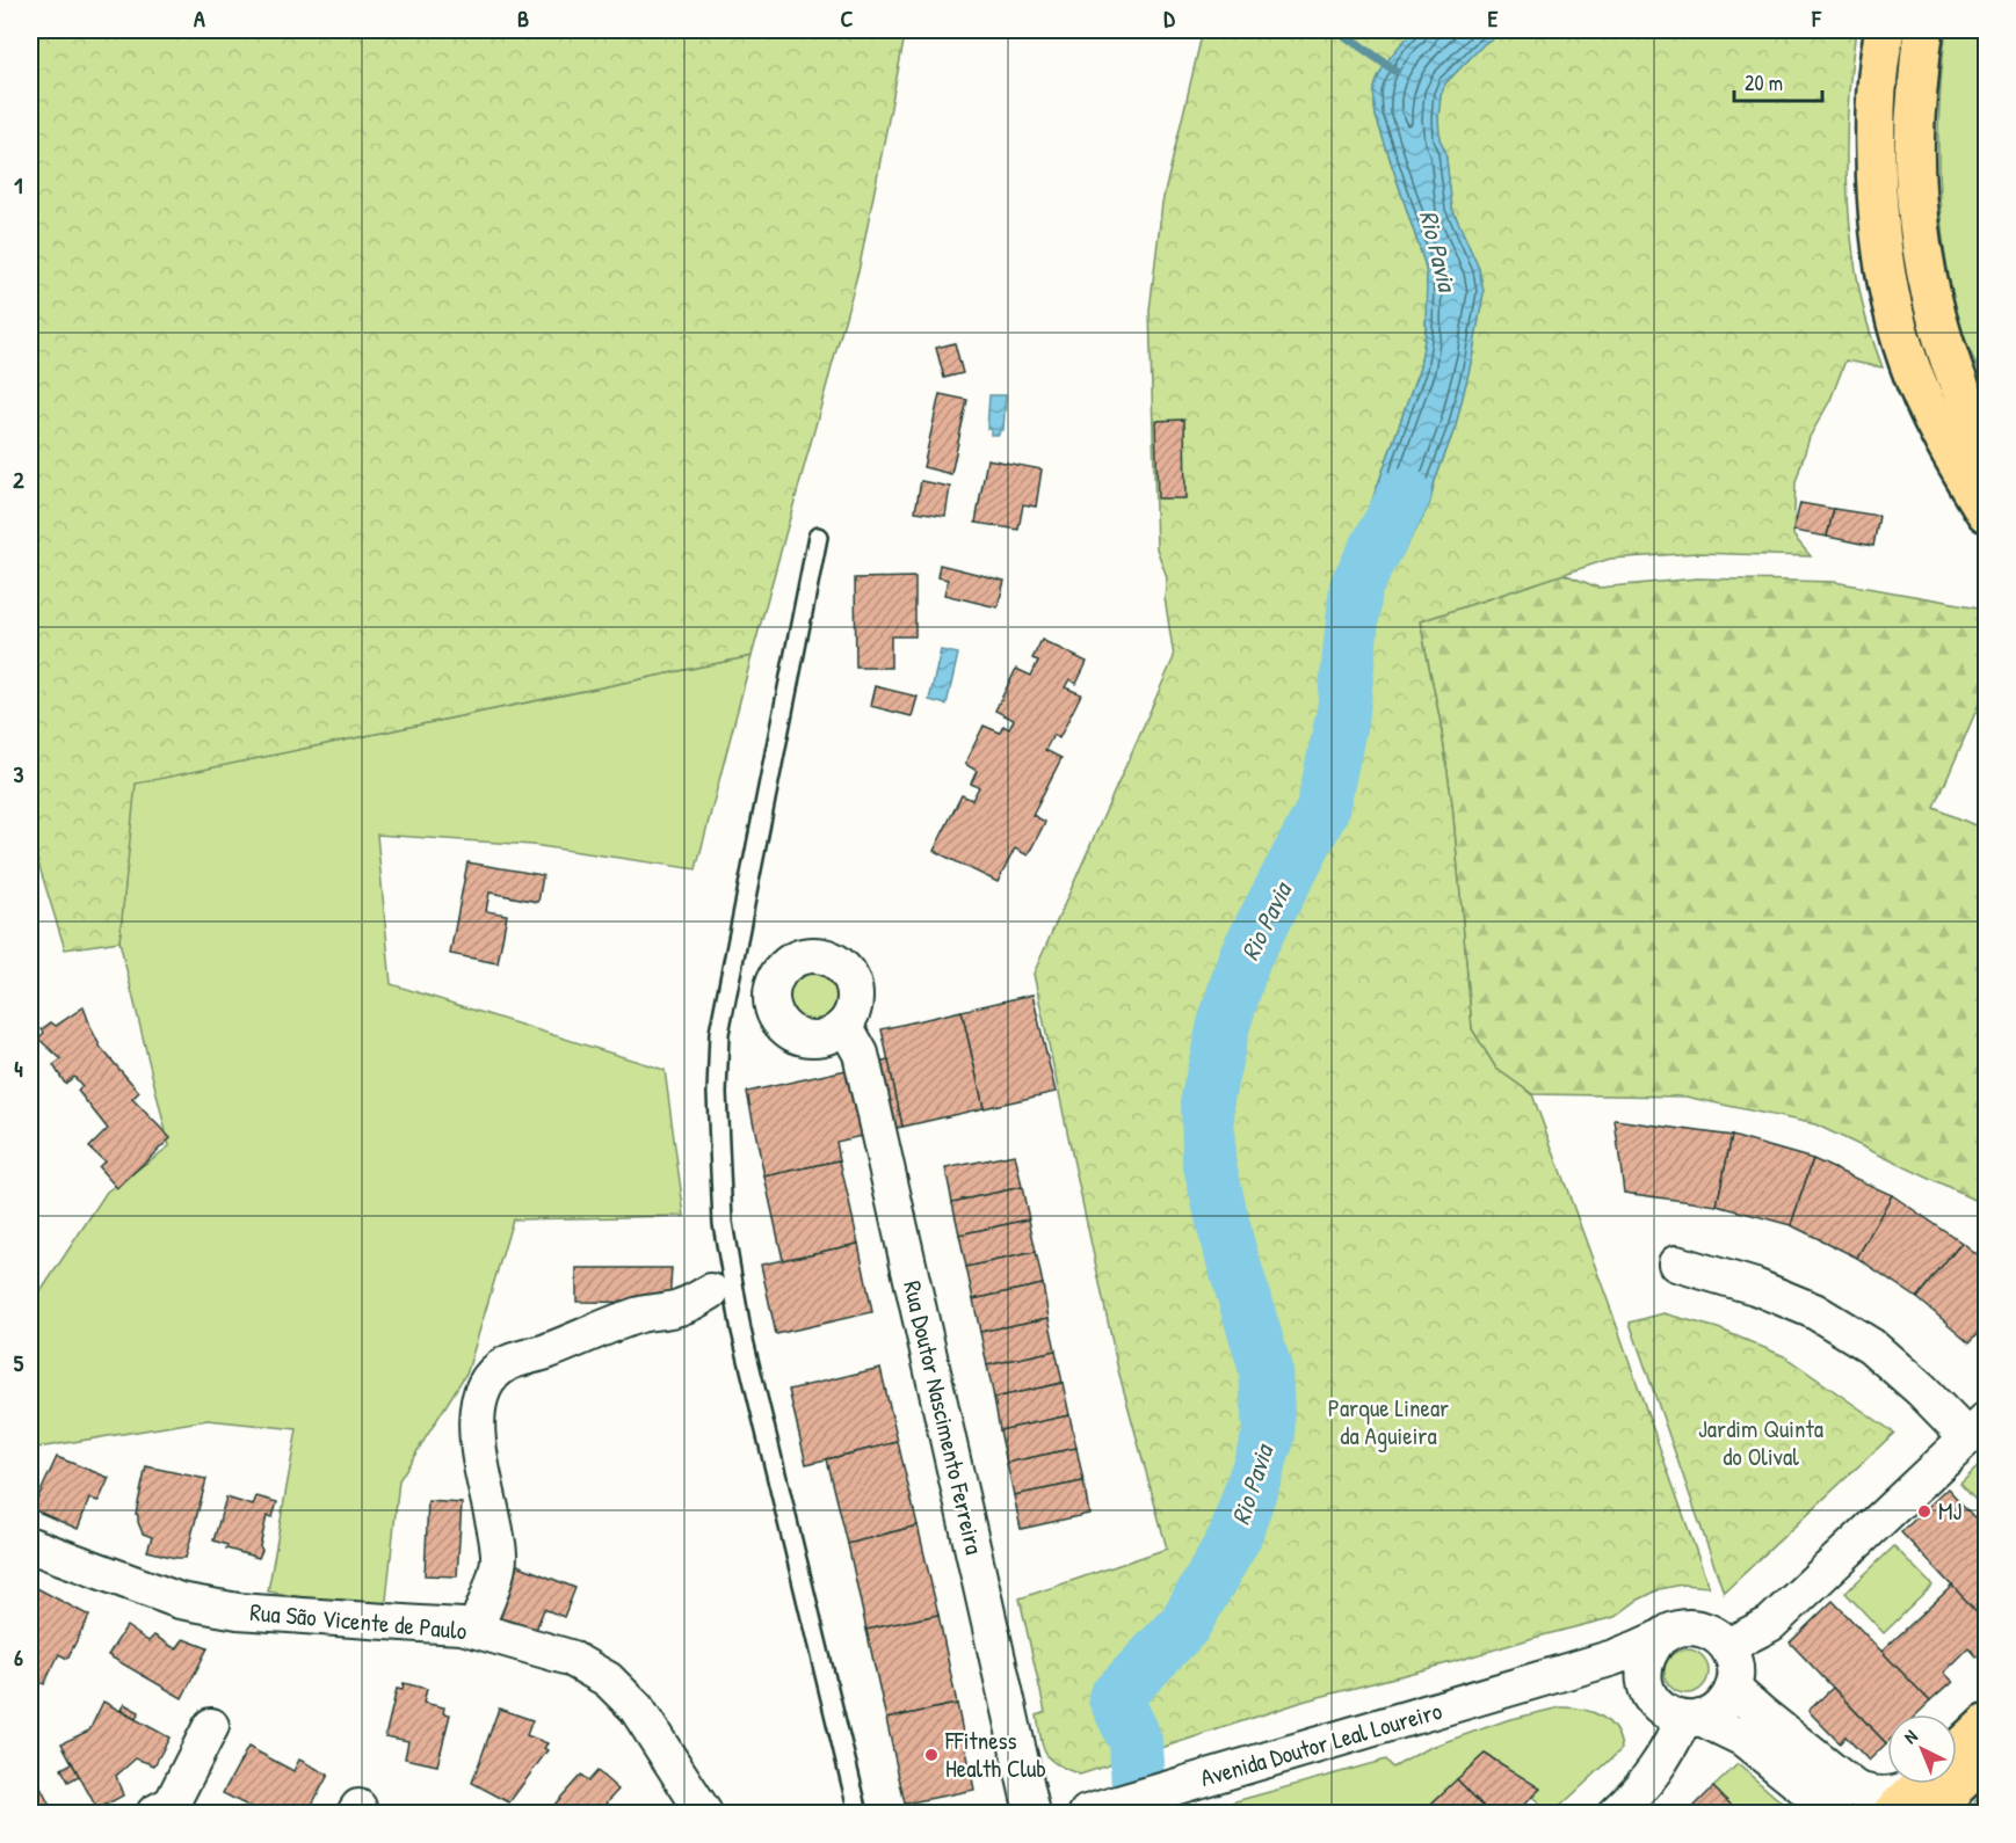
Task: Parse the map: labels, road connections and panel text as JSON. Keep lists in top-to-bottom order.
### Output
{
  "streets": {
    "street": ["Rua Doutor Nascimento Ferreira", "Rua São Vicente de Paulo", "Avenida Doutor Leal Loureiro"]
  },
  "water": ["Rio Pavia"],
  "parks": ["Parque Linear da Aguieira", "Jardim Quinta do Olival"],
  "places": ["MJ", "FFitness Health Club"],
  "scale_bar": "20 m",
  "north": "top left",
  "grid": {
    "columns": [
      "A",
      "B",
      "C",
      "D",
      "E",
      "F"
    ],
    "rows": [
      "1",
      "2",
      "3",
      "4",
      "5",
      "6"
    ]
  }
}
